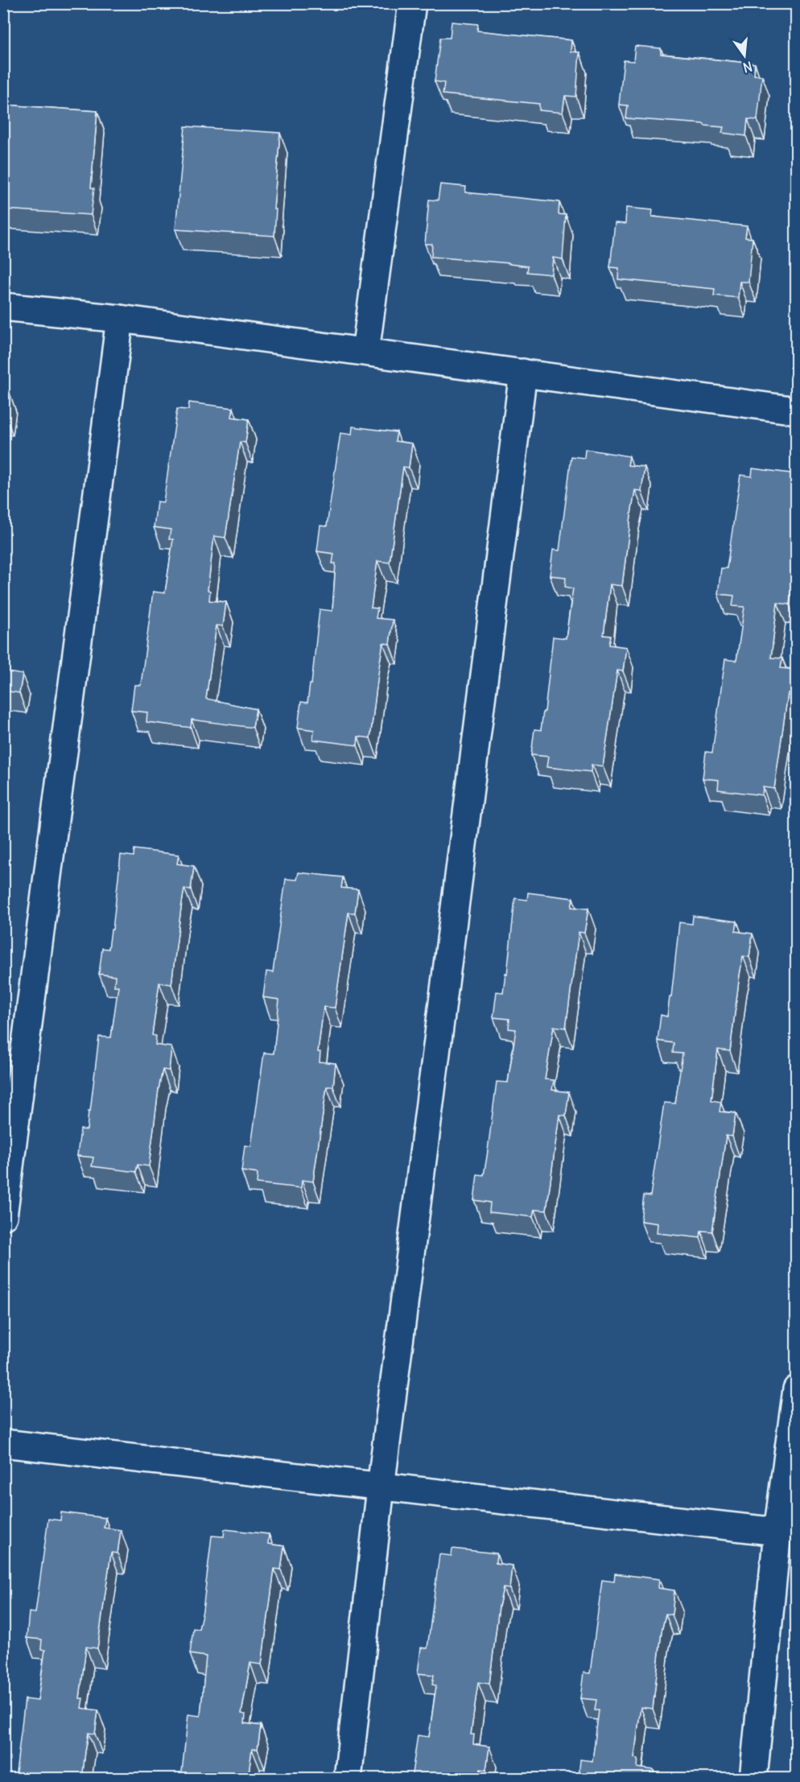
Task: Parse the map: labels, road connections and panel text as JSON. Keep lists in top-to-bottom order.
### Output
{
  "north": "bottom"
}
